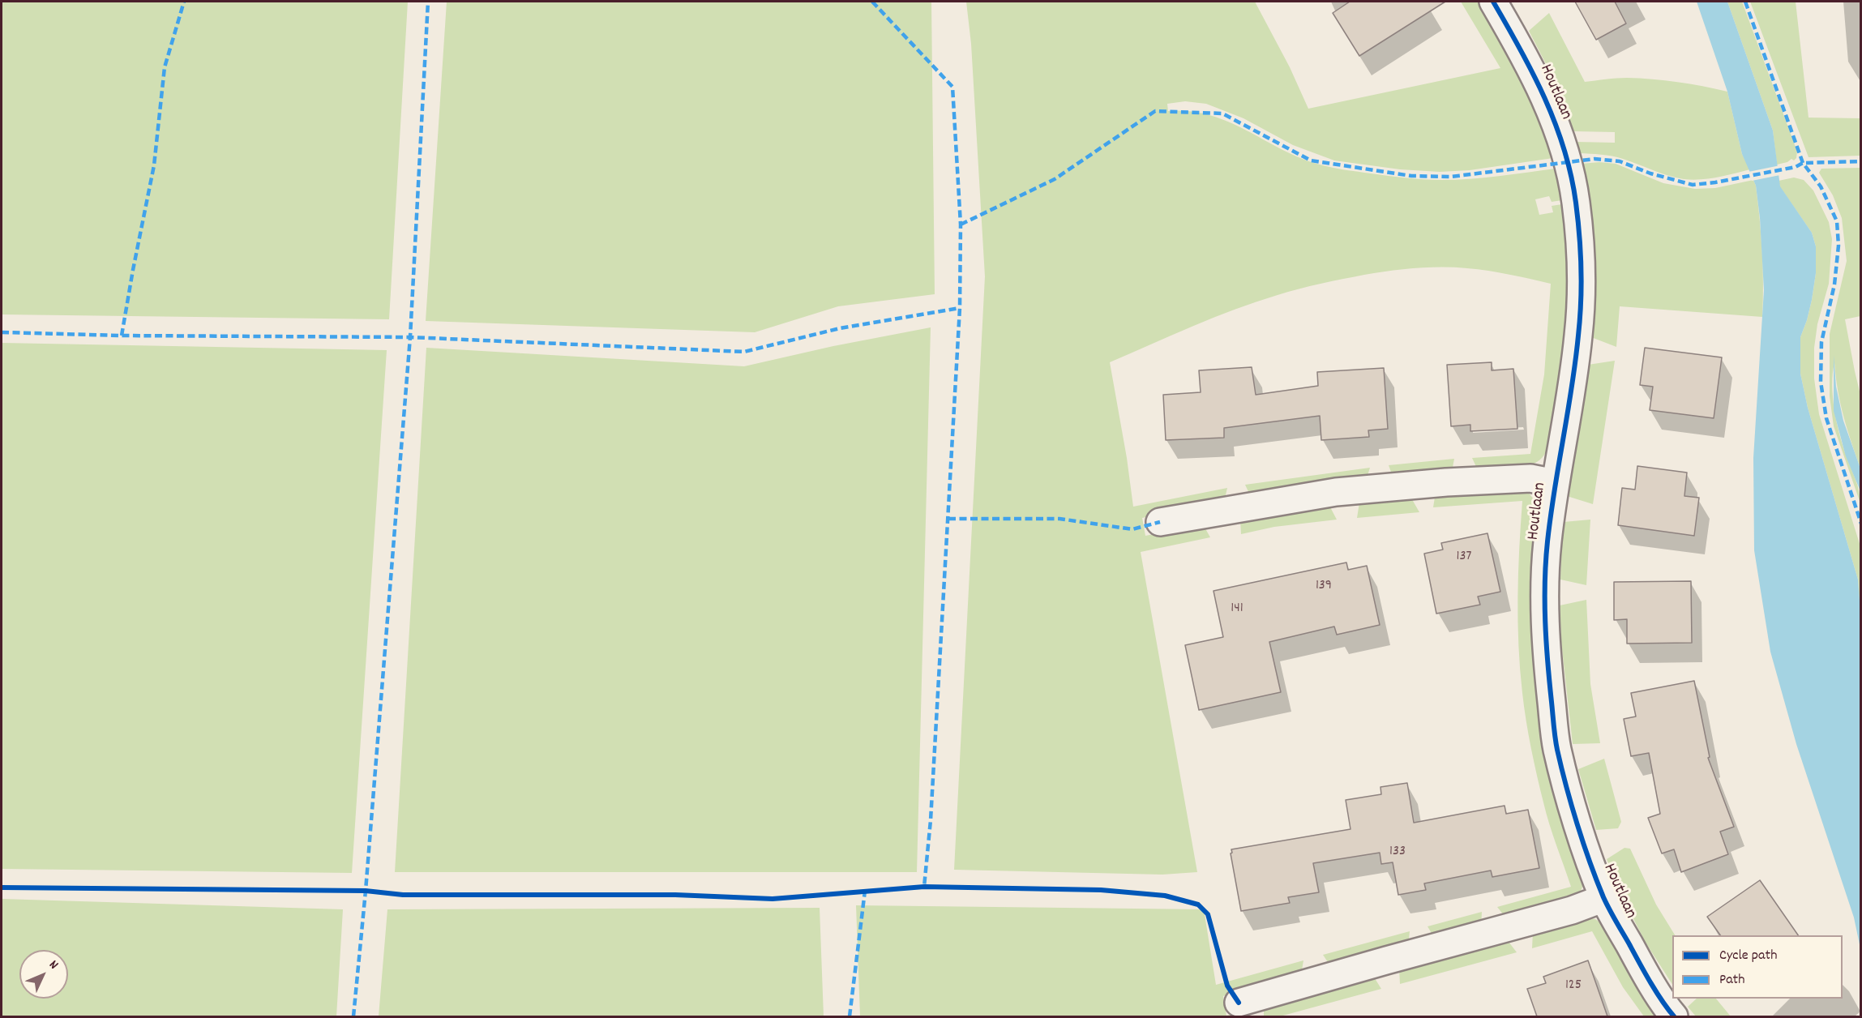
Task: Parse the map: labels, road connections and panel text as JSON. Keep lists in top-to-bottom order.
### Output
{
  "streets": {
    "street": ["Houtlaan"]
  },
  "house_numbers": [
    "137",
    "139",
    "141",
    "133",
    "125"
  ],
  "legend": ["Cycle path", "Path"],
  "north": "top right"
}
